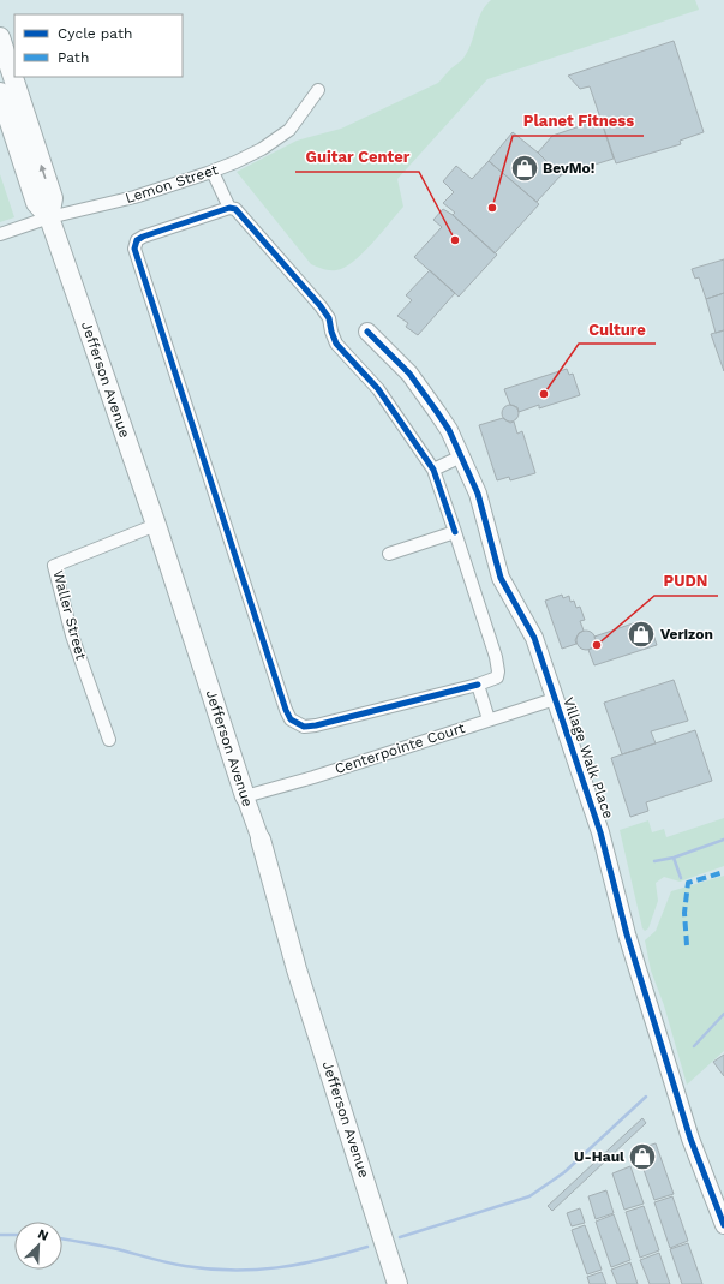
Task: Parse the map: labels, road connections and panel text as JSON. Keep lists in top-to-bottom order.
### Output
{
  "streets": {
    "main road": ["Jefferson Avenue"],
    "street": [
      "Lemon Street",
      "Waller Street",
      "Centerpointe Court",
      "Village Walk Place"
    ]
  },
  "crossings": [
    ["Lemon Street", "Jefferson Avenue"],
    ["Jefferson Avenue", "Waller Street"],
    ["Jefferson Avenue", "Centerpointe Court"],
    ["Centerpointe Court", "Village Walk Place"]
  ],
  "places": {
    "shop": ["BevMo!", "Verizon", "U-Haul"],
    "other": [
      "Planet Fitness",
      "Guitar Center",
      "Culture",
      "PUDN"
    ]
  },
  "legend": ["Cycle path", "Path"],
  "north": "top right"
}
